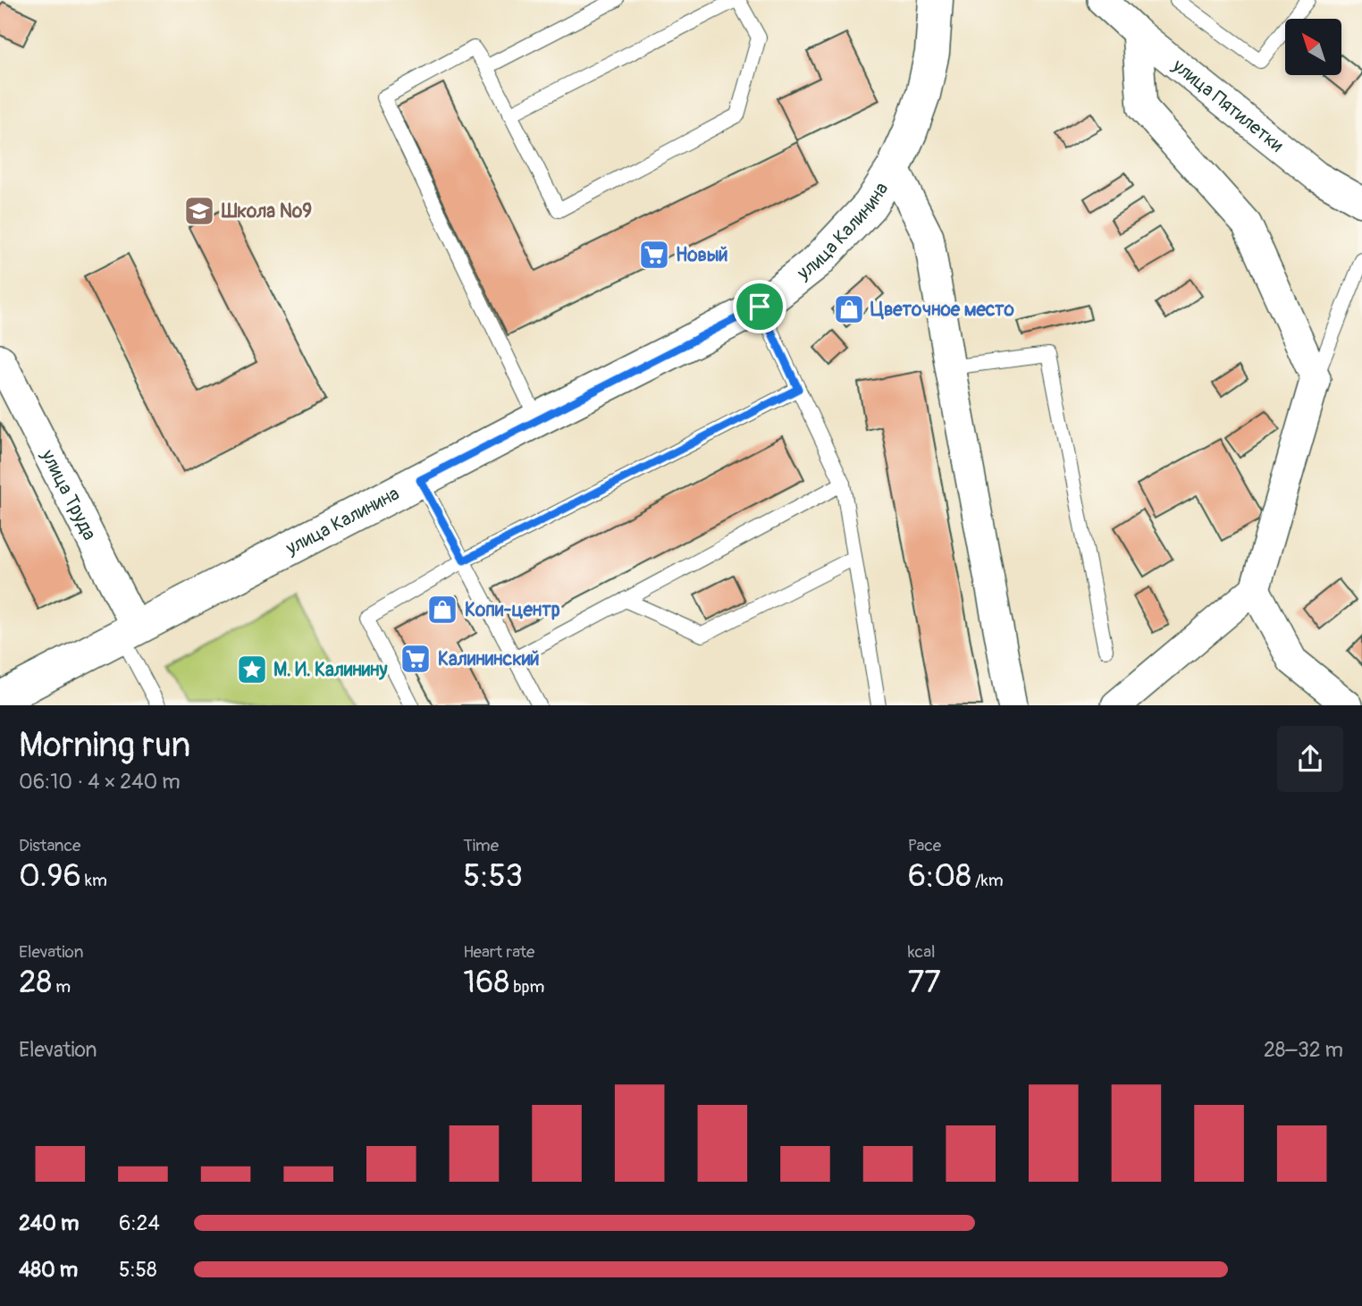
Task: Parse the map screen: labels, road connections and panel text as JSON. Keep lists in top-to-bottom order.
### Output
{
  "streets": {
    "street": ["улица Пятилетки", "улица Калинина", "улица Труда"]
  },
  "crossings": [
    ["улица Калинина", "улица Труда"]
  ],
  "places": {
    "school or university": ["Школа №9"],
    "supermarket": ["Новый", "Калининский"],
    "shop": ["Цветочное место", "Копи-центр"],
    "place": ["М. И. Калинину"]
  },
  "north": "top left",
  "page": {
    "heading": ["Morning run", "06:10 · 4 × 240 m"],
    "stats": [
      ["Distance", "0.96 km"],
      ["Time", "5:53"],
      ["Pace", "6:08 /km"],
      ["Elevation", "28 m"],
      ["Heart rate", "168 bpm"],
      ["kcal", "77"]
    ],
    "chart": ["Elevation", "28–32 m"],
    "list": [
      {
        "name": "240 m",
        "note": "6:24"
      },
      {
        "name": "480 m",
        "note": "5:58"
      }
    ]
  }
}
